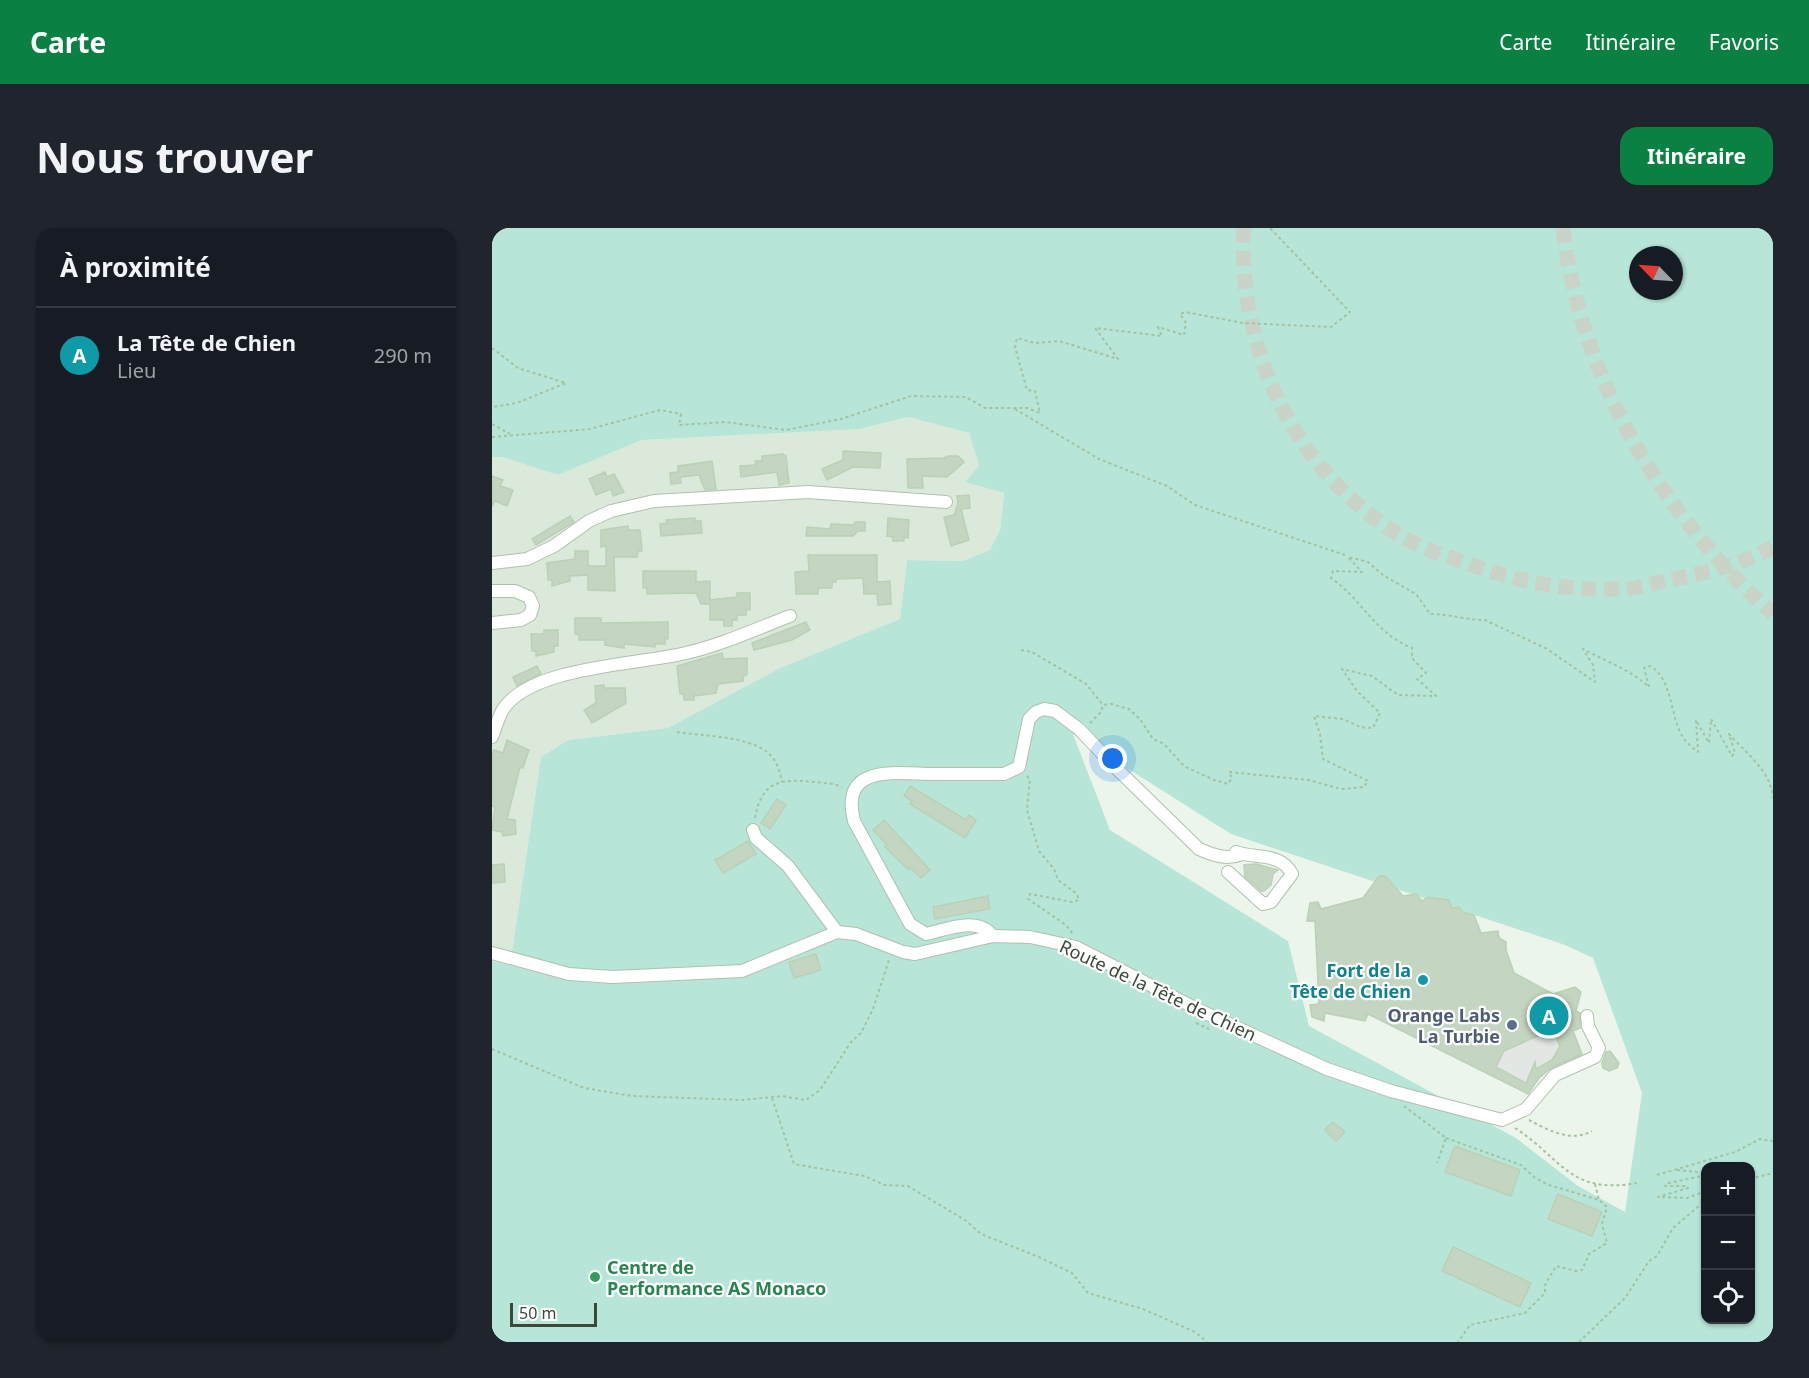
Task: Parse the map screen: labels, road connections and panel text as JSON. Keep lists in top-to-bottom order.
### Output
{
  "streets": {
    "street": ["Route de la Tête de Chien"]
  },
  "places": ["Fort de la Tête de Chien", "Orange Labs La Turbie", "Centre de Performance AS Monaco"],
  "scale_bar": "50 m",
  "north": "top left",
  "page": {
    "header": "Carte",
    "nav": ["Carte", "Itinéraire", "Favoris"],
    "buttons": "Itinéraire",
    "title": "Nous trouver",
    "heading": "À proximité",
    "list": [
      {
        "mark": "A",
        "name": "La Tête de Chien",
        "note": "Lieu",
        "value": "290 m"
      }
    ],
    "pins": "A",
    "map_buttons": ["+", "−"],
    "scale": "50 m"
  }
}
